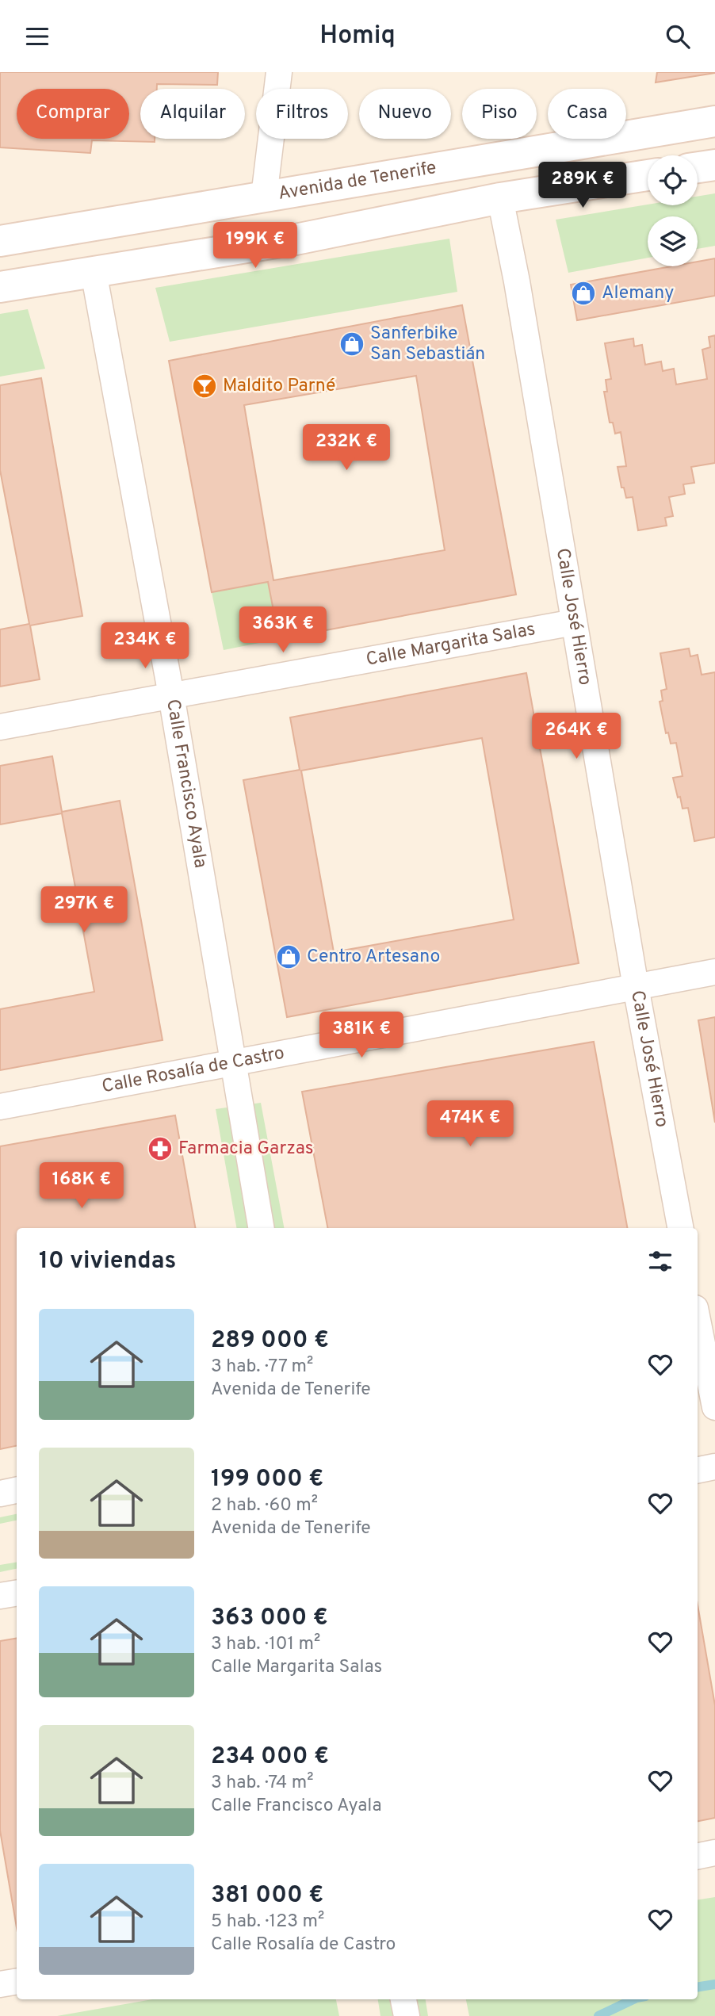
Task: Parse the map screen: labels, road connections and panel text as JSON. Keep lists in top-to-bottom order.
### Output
{
  "streets": {
    "main road": ["Avenida de Tenerife"],
    "street": [
      "Calle José Hierro",
      "Calle Margarita Salas",
      "Calle Francisco Ayala",
      "Calle Rosalía de Castro"
    ]
  },
  "crossings": [
    ["Calle José Hierro", "Calle Margarita Salas"],
    ["Calle José Hierro", "Calle Rosalía de Castro"],
    ["Calle Margarita Salas", "Calle Francisco Ayala"],
    ["Calle Francisco Ayala", "Calle Rosalía de Castro"]
  ],
  "places": {
    "shop": ["Alemany", "Sanferbike San Sebastián", "Centro Artesano"],
    "bar": ["Maldito Parné"],
    "pharmacy": ["Farmacia Garzas"]
  },
  "page": {
    "header": "Homiq",
    "chip": [
      "Comprar",
      "Alquilar",
      "Filtros",
      "Nuevo",
      "Piso",
      "Casa"
    ],
    "price": [
      "289K €",
      "199K €",
      "232K €",
      "363K €",
      "234K €",
      "264K €",
      "297K €",
      "381K €",
      "474K €",
      "168K €"
    ],
    "heading": "10 viviendas",
    "list": [
      {
        "name": "289 000 €",
        "note": "3 hab. · 77 m² · Avenida de Tenerife"
      },
      {
        "name": "199 000 €",
        "note": "2 hab. · 60 m² · Avenida de Tenerife"
      },
      {
        "name": "363 000 €",
        "note": "3 hab. · 101 m² · Calle Margarita Salas"
      },
      {
        "name": "234 000 €",
        "note": "3 hab. · 74 m² · Calle Francisco Ayala"
      },
      {
        "name": "381 000 €",
        "note": "5 hab. · 123 m² · Calle Rosalía de Castro"
      }
    ]
  }
}
